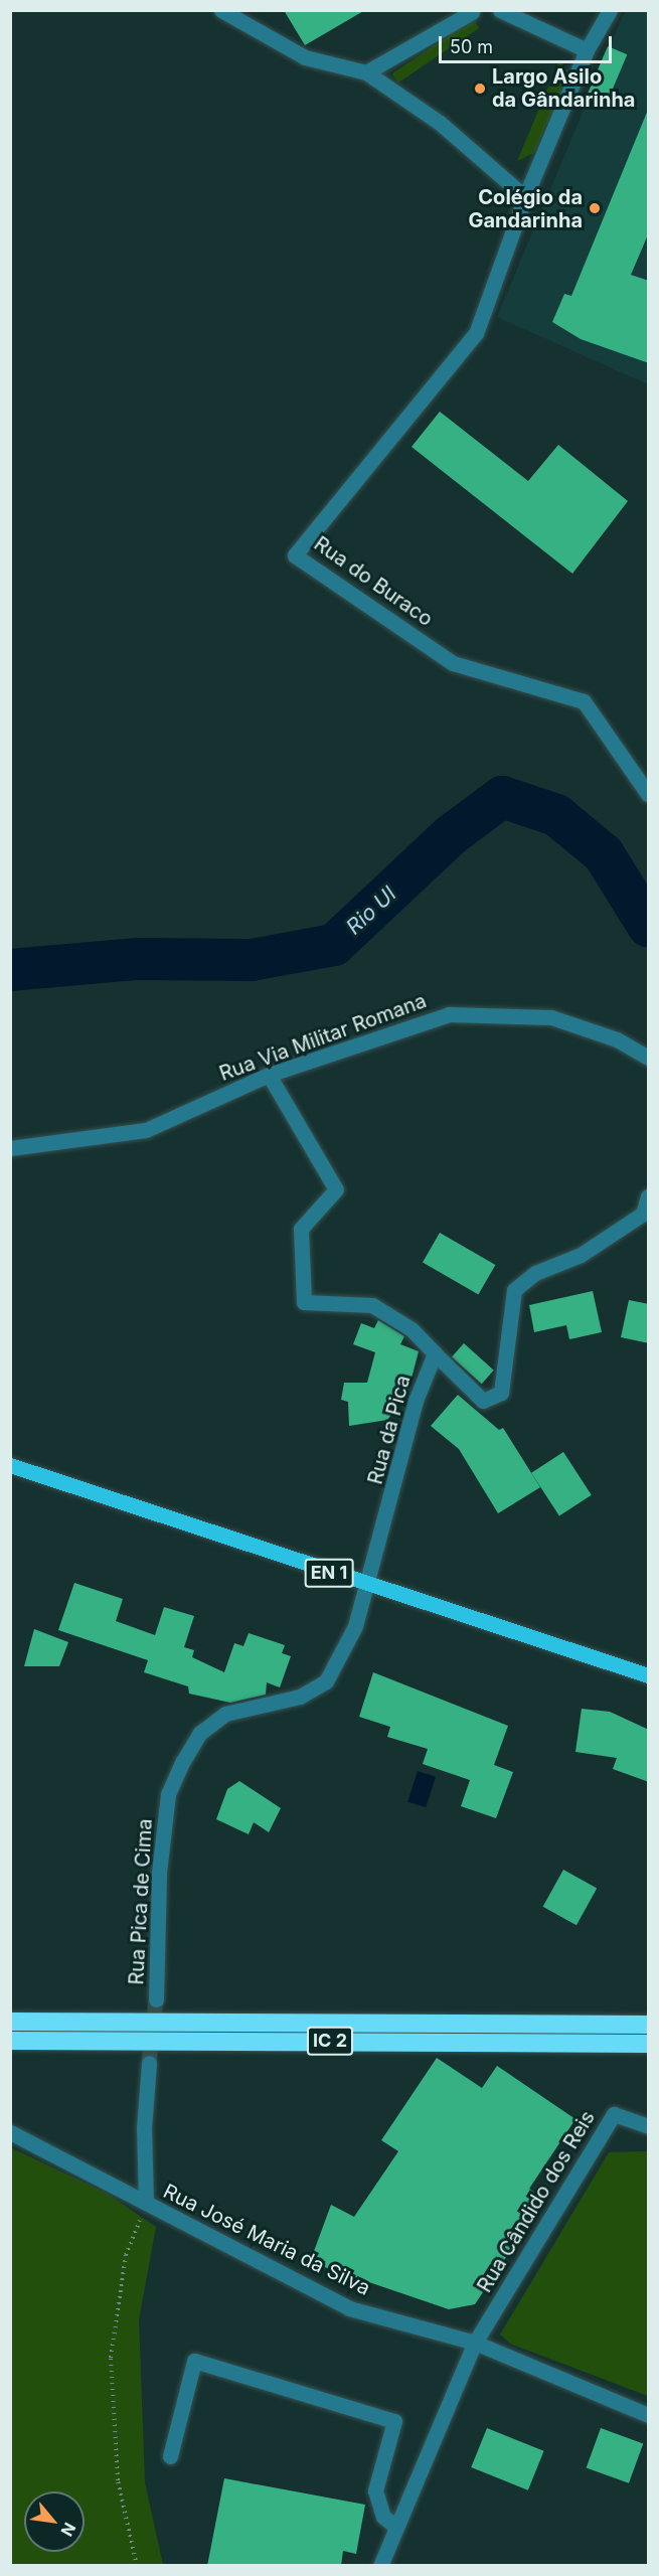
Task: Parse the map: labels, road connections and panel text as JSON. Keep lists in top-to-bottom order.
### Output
{
  "streets": {
    "highway": ["IC 2"],
    "main road": ["EN 1"],
    "street": [
      "Rua do Buraco",
      "Rua Via Militar Romana",
      "Rua da Pica",
      "Rua Pica de Cima",
      "Rua Cândido dos Reis",
      "Rua José Maria da Silva"
    ]
  },
  "crossings": [
    ["Rua da Pica", "EN 1"],
    ["Rua da Pica", "Rua Pica de Cima"],
    ["EN 1", "Rua Pica de Cima"],
    ["Rua Cândido dos Reis", "Rua José Maria da Silva"]
  ],
  "water": ["Rio Ul"],
  "places": ["Largo Asilo da Gândarinha", "Colégio da Gandarinha"],
  "scale_bar": "50 m",
  "north": "bottom right"
}
